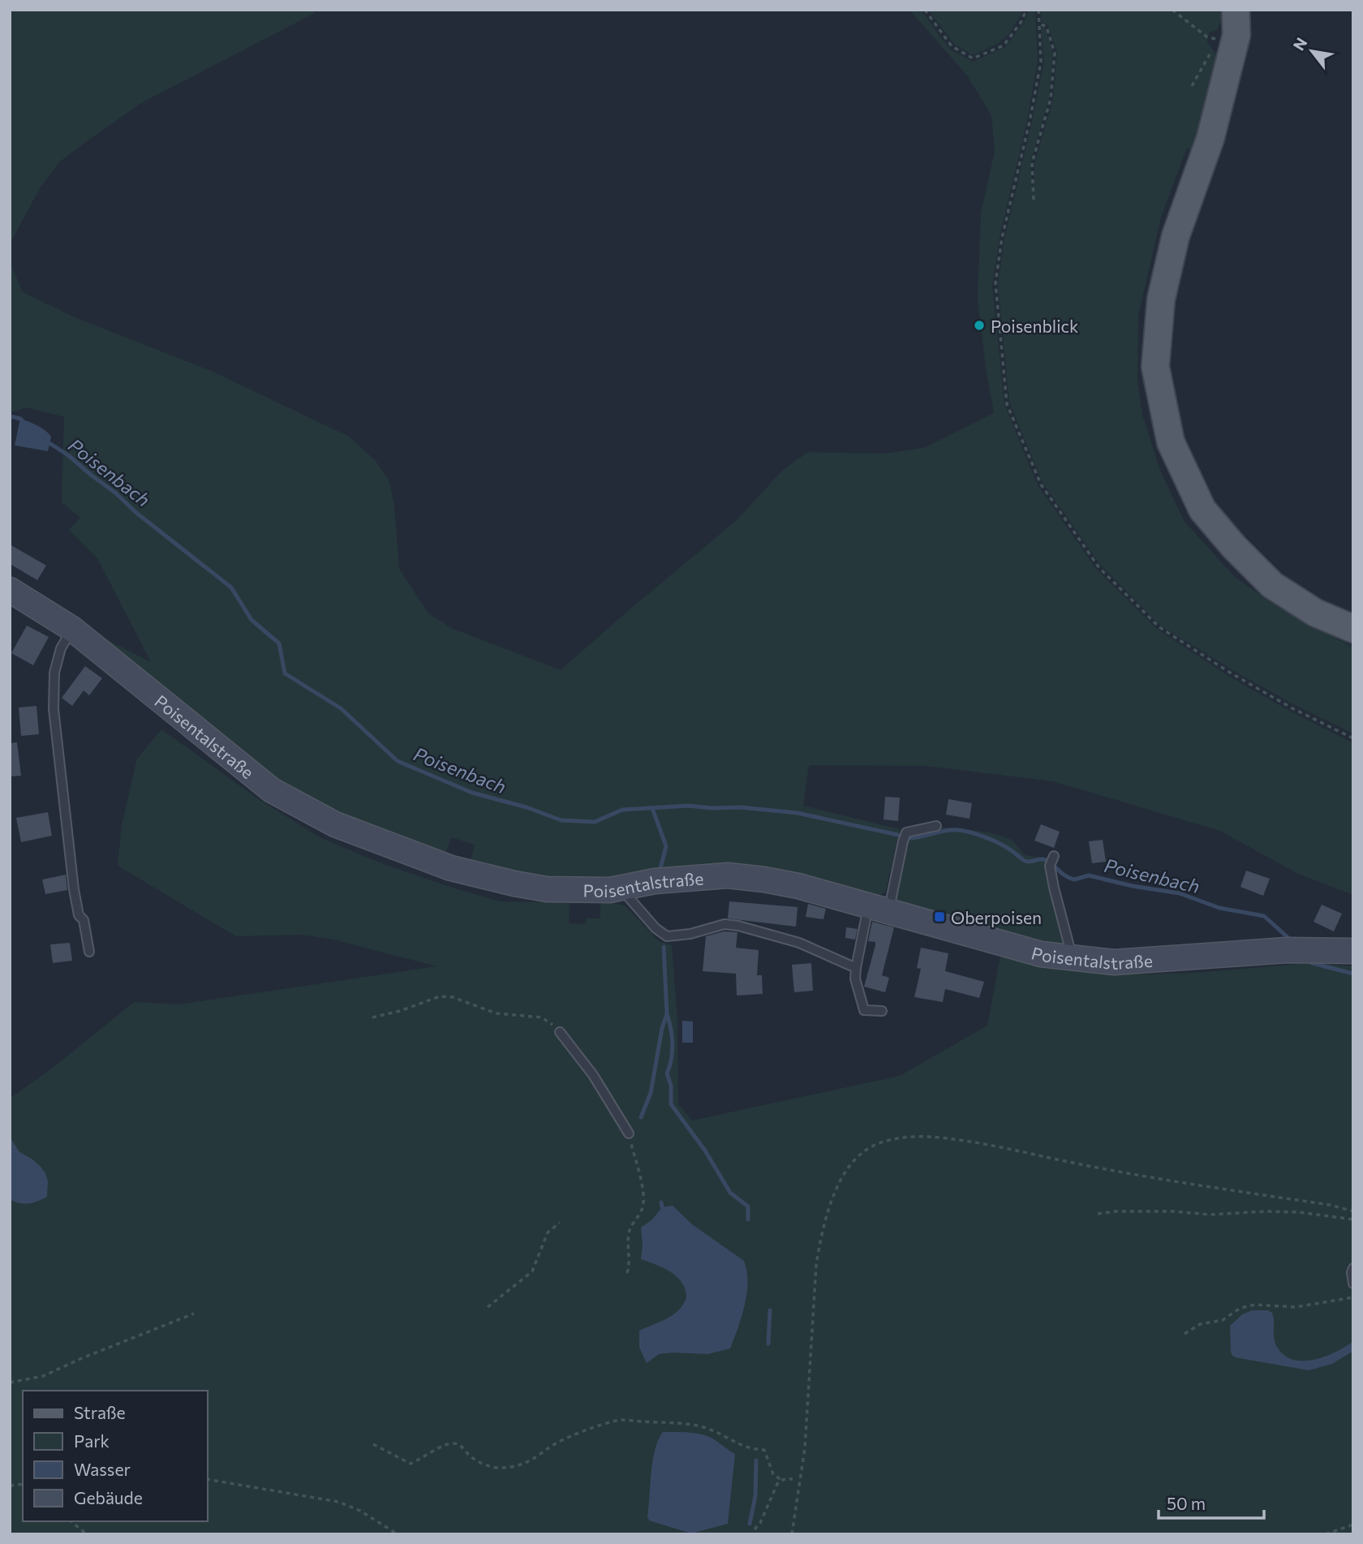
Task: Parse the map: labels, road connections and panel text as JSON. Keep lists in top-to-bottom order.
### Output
{
  "streets": {
    "main road": ["Poisentalstraße"]
  },
  "water": ["Poisenbach"],
  "places": {
    "other": ["Poisenblick"],
    "transit": ["Oberpoisen"]
  },
  "legend": [
    "Straße",
    "Park",
    "Wasser",
    "Gebäude"
  ],
  "scale_bar": "50 m",
  "north": "top left"
}
